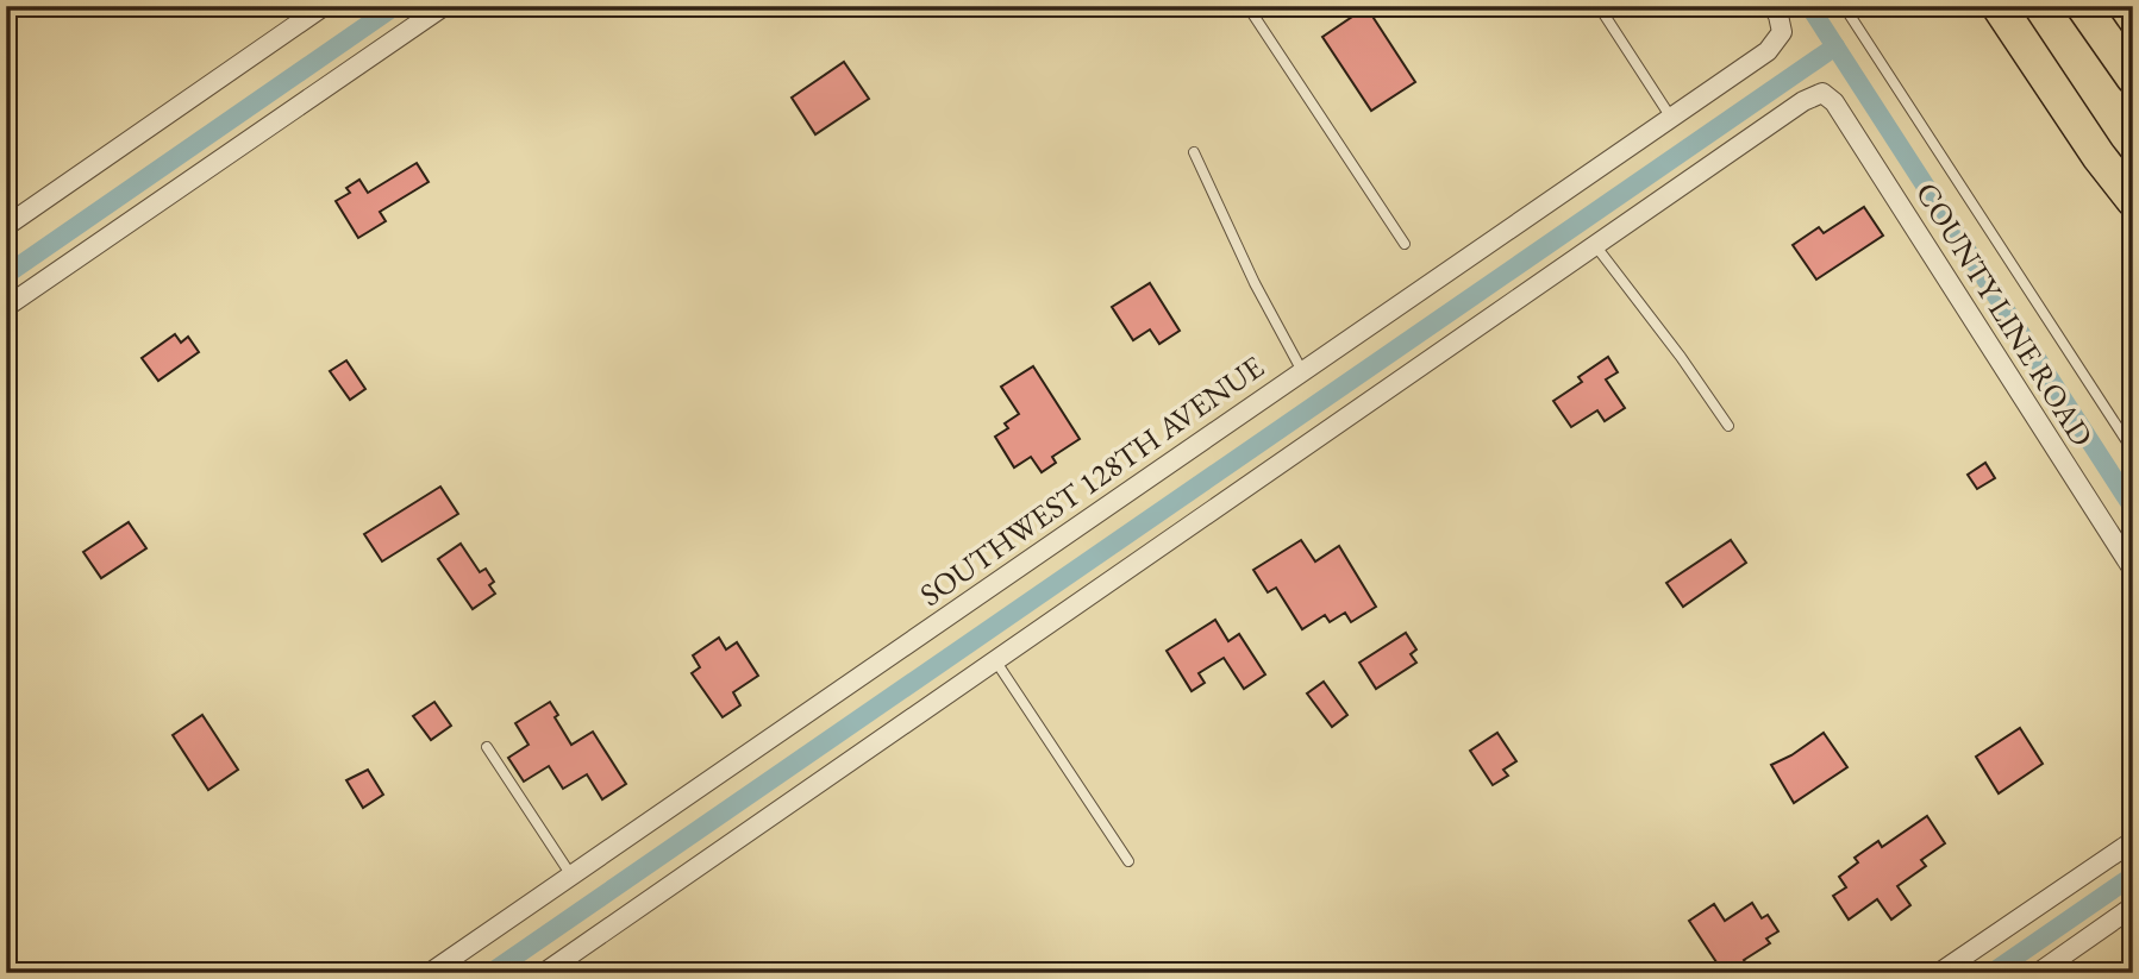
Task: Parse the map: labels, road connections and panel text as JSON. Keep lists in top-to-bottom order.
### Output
{
  "streets": {
    "street": ["COUNTY LINE ROAD", "SOUTHWEST 128TH AVENUE"]
  }
}
